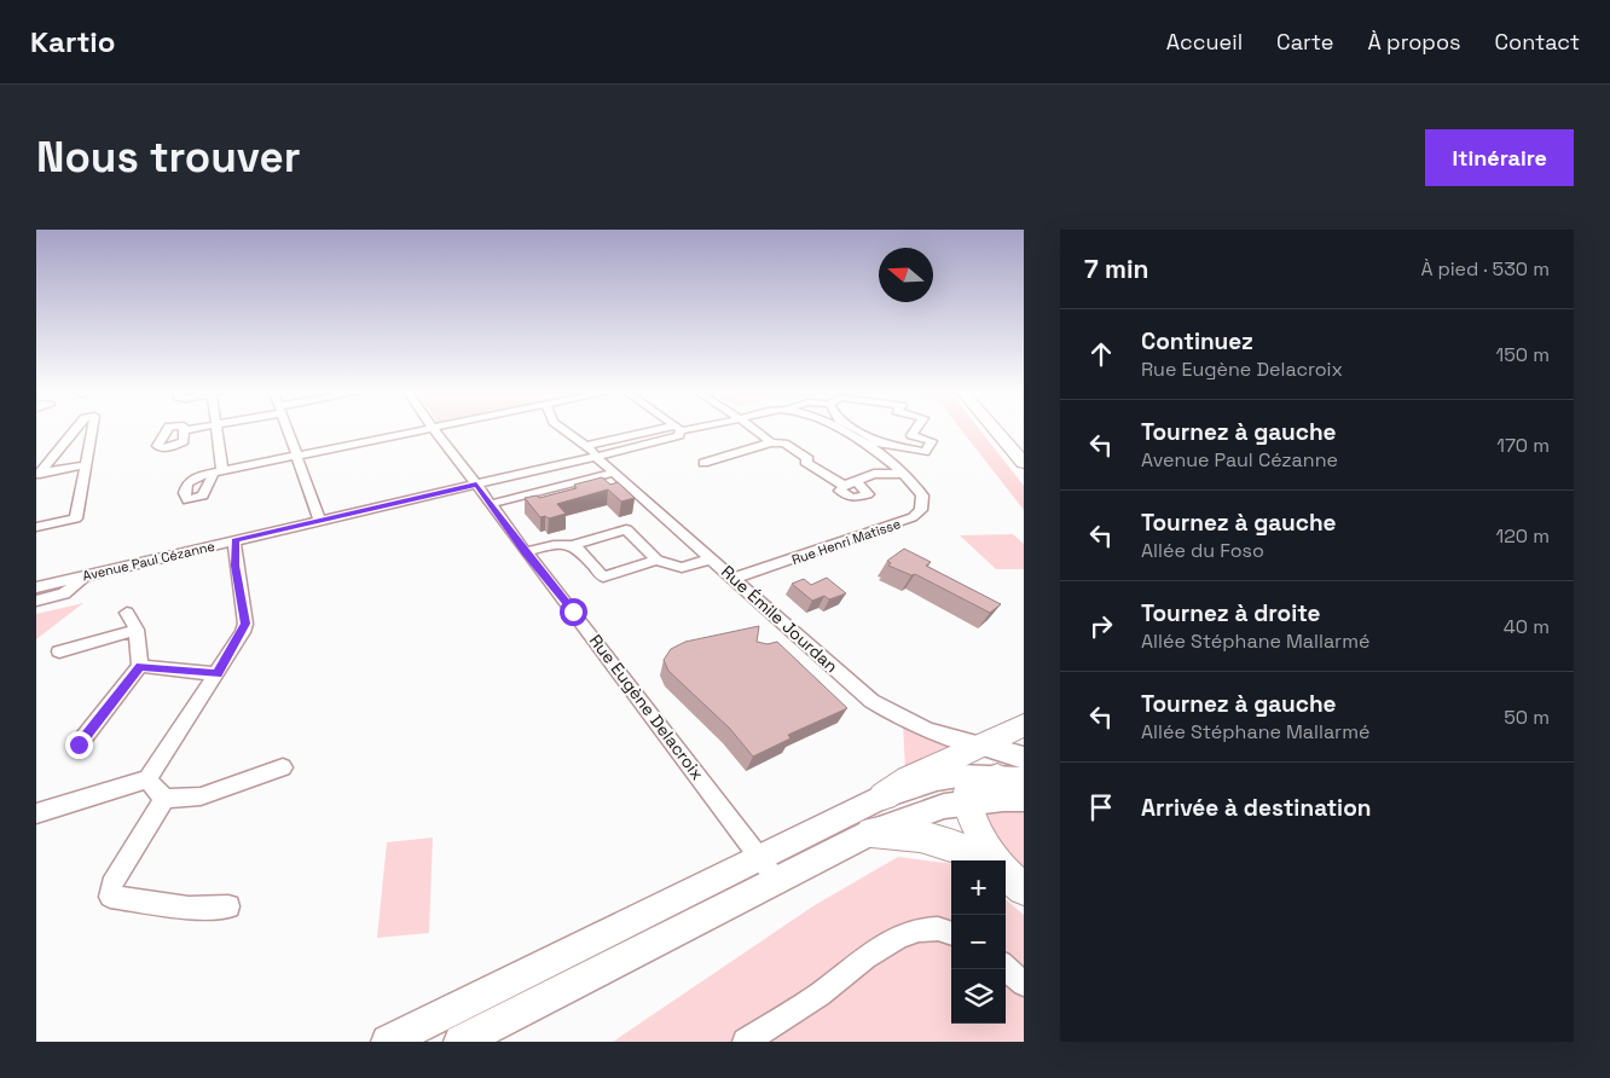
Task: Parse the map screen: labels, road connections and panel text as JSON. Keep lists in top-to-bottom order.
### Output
{
  "streets": {
    "street": [
      "Rue Henri Matisse",
      "Avenue Paul Cézanne",
      "Rue Émile Jourdan",
      "Rue Eugène Delacroix"
    ]
  },
  "crossings": [
    ["Rue Henri Matisse", "Rue Émile Jourdan"],
    ["Avenue Paul Cézanne", "Rue Émile Jourdan"],
    ["Avenue Paul Cézanne", "Rue Eugène Delacroix"]
  ],
  "north": "left",
  "page": {
    "header": "Kartio",
    "nav": [
      "Accueil",
      "Carte",
      "À propos",
      "Contact"
    ],
    "buttons": "Itinéraire",
    "title": "Nous trouver",
    "heading": ["7 min", "À pied · 530 m"],
    "list": [
      ["Continuez", "Rue Eugène Delacroix", "150 m"],
      ["Tournez à gauche", "Avenue Paul Cézanne", "170 m"],
      ["Tournez à gauche", "Allée du Foso", "120 m"],
      ["Tournez à droite", "Allée Stéphane Mallarmé", "40 m"],
      ["Tournez à gauche", "Allée Stéphane Mallarmé", "50 m"],
      "Arrivée à destination"
    ],
    "map_buttons": ["+", "−"]
  }
}
